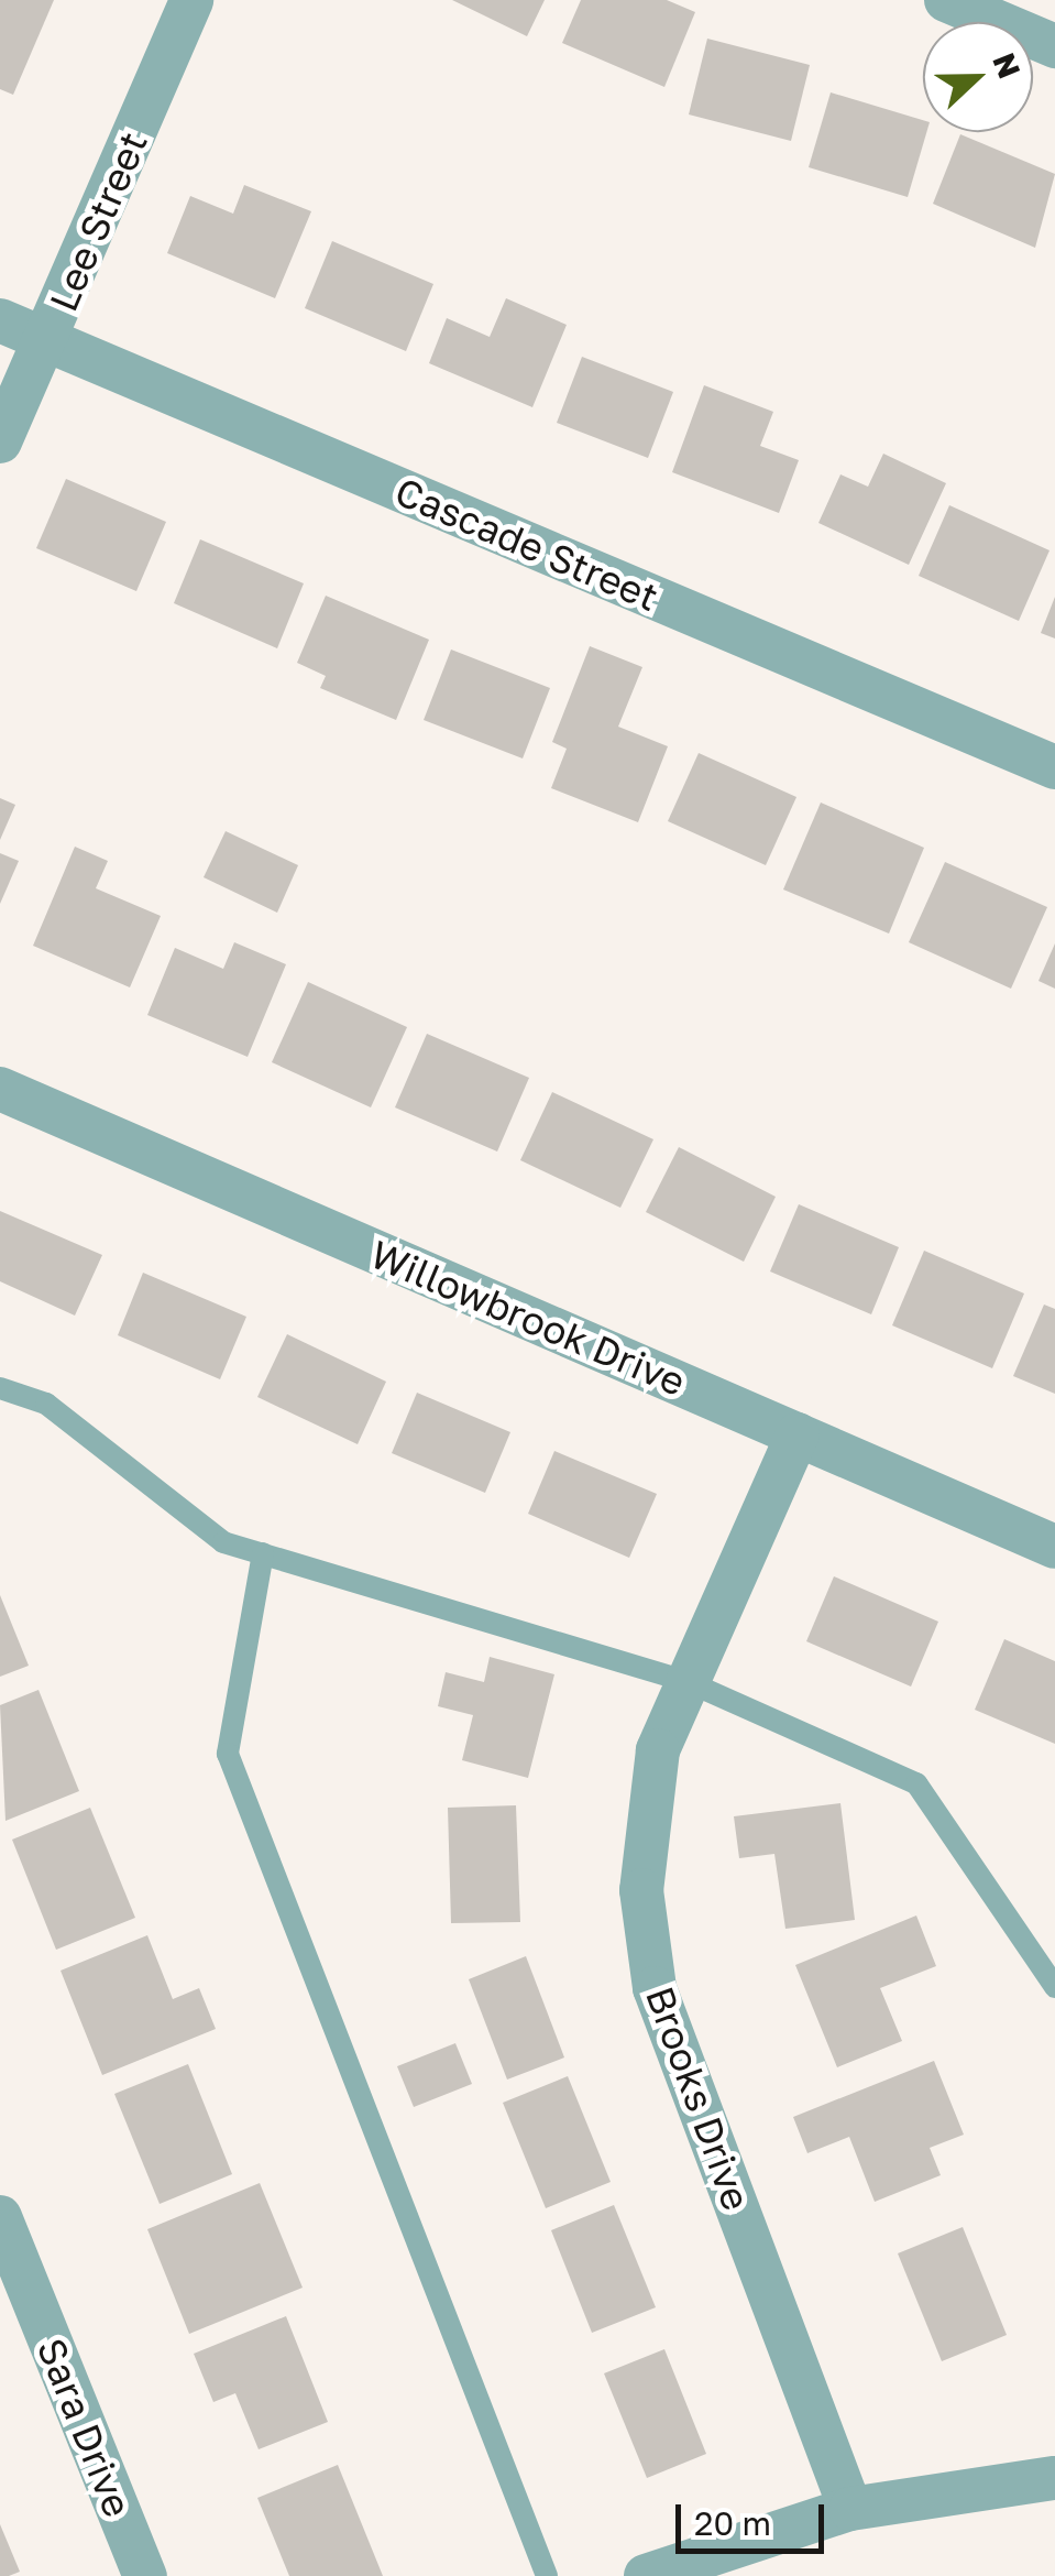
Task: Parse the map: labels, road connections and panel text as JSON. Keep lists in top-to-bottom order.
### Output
{
  "streets": {
    "street": [
      "Lee Street",
      "Cascade Street",
      "Willowbrook Drive",
      "Brooks Drive",
      "Sara Drive"
    ]
  },
  "crossings": [
    ["Lee Street", "Cascade Street"],
    ["Willowbrook Drive", "Brooks Drive"]
  ],
  "scale_bar": "20 m",
  "north": "right"
}
